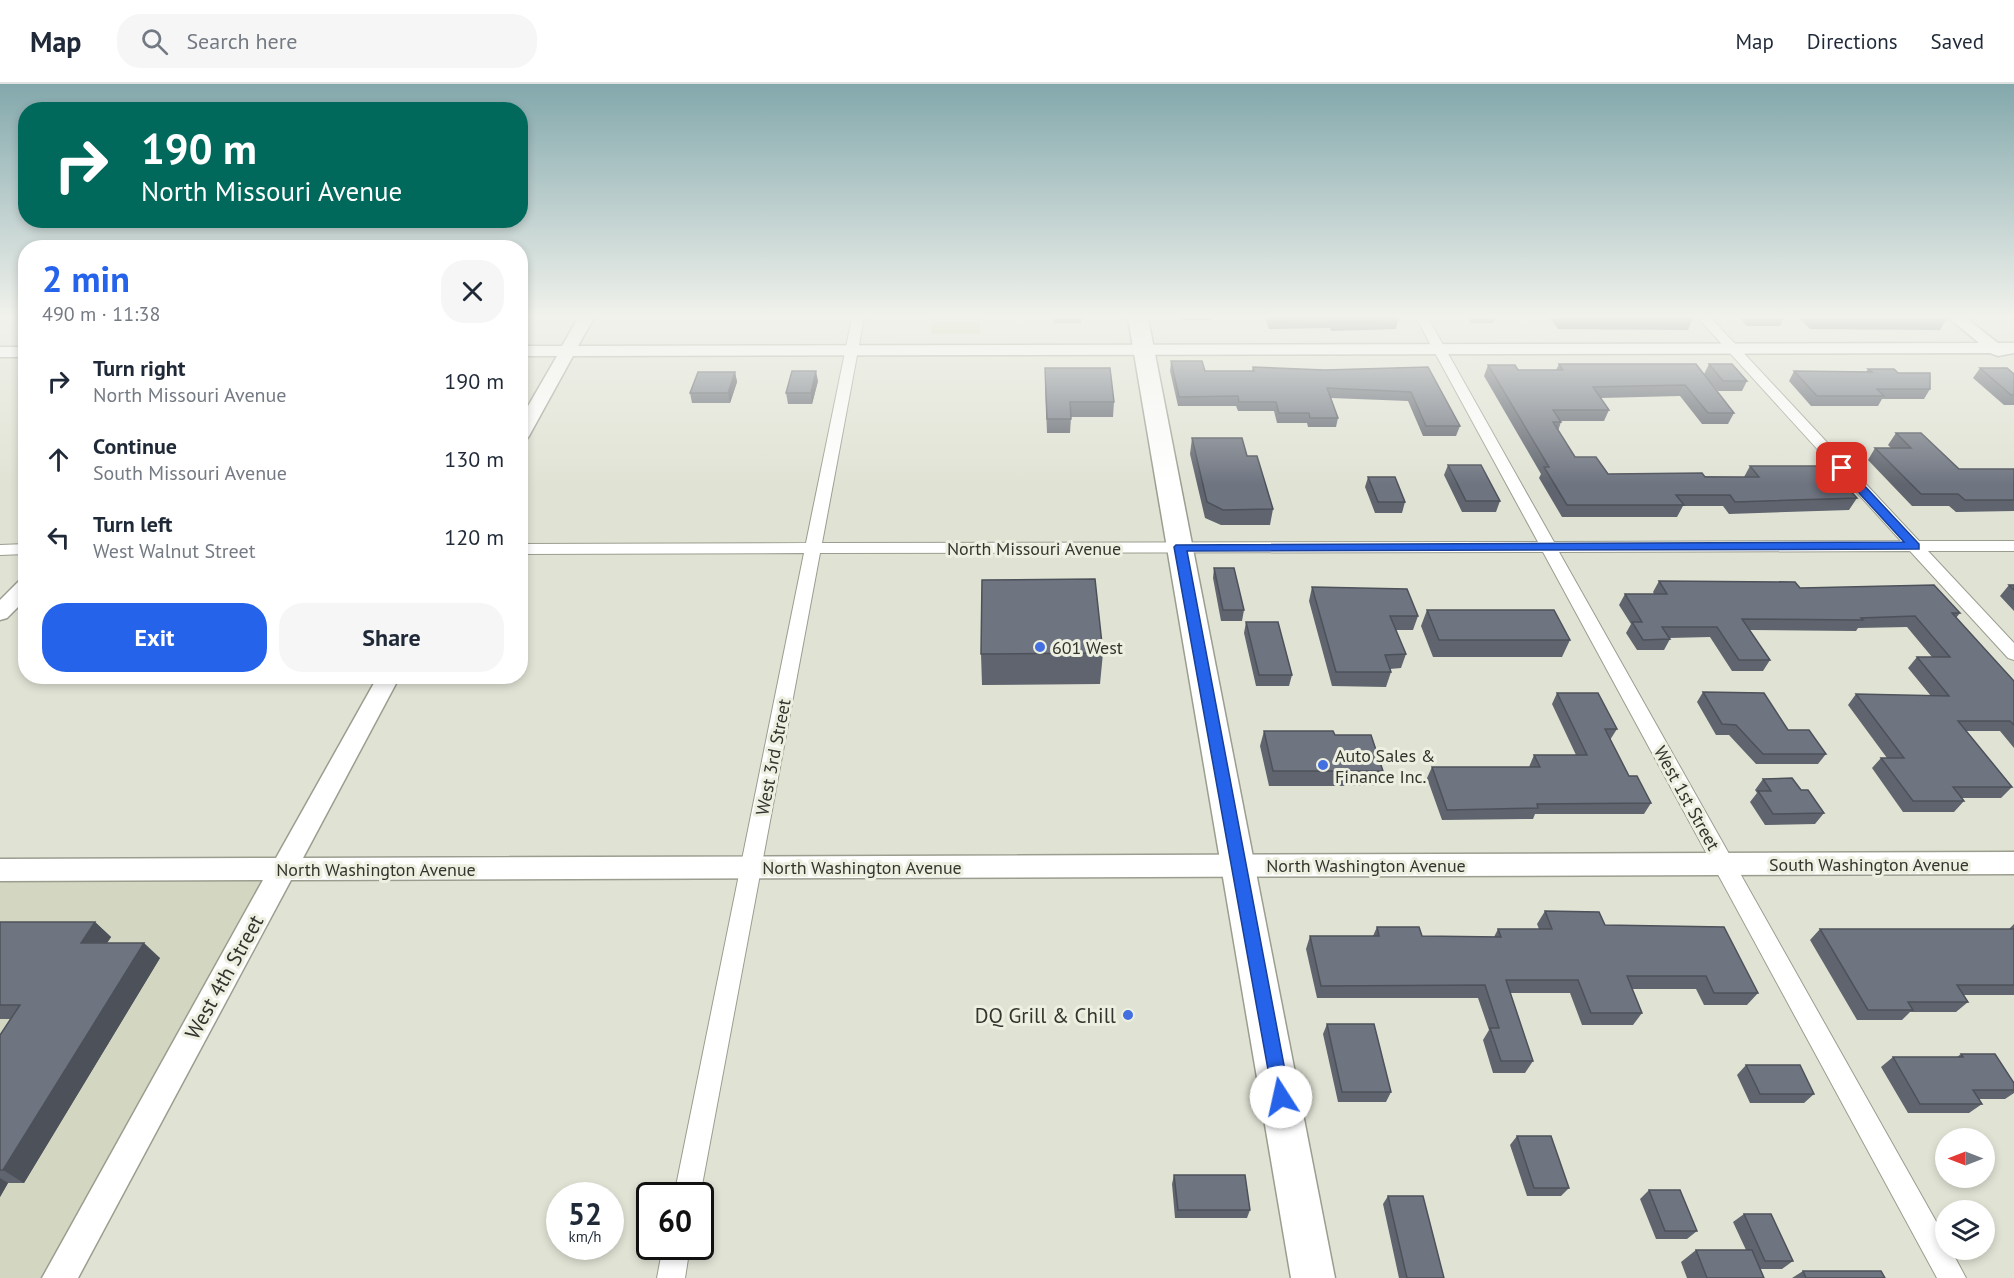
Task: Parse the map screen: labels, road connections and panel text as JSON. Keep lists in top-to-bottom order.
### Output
{
  "streets": {
    "street": [
      "North Missouri Avenue",
      "West 3rd Street",
      "West 1st Street",
      "South Washington Avenue",
      "North Washington Avenue",
      "West 4th Street"
    ]
  },
  "crossings": [
    ["North Missouri Avenue", "West 3rd Street"],
    ["North Missouri Avenue", "West 1st Street"],
    ["West 3rd Street", "North Washington Avenue"],
    ["West 1st Street", "South Washington Avenue"],
    ["West 1st Street", "North Washington Avenue"],
    ["South Washington Avenue", "North Washington Avenue"],
    ["North Washington Avenue", "West 4th Street"]
  ],
  "places": ["601 West", "Auto Sales & Finance Inc.", "DQ Grill & Chill"],
  "north": "left",
  "page": {
    "header": "Map",
    "search": "Search here",
    "nav": ["Map", "Directions", "Saved"],
    "turn": ["190 m", "North Missouri Avenue"],
    "heading": ["2 min", "490 m · 11:38"],
    "list": [
      {
        "name": "Turn right",
        "note": "North Missouri Avenue",
        "value": "190 m"
      },
      {
        "name": "Continue",
        "note": "South Missouri Avenue",
        "value": "130 m"
      },
      {
        "name": "Turn left",
        "note": "West Walnut Street",
        "value": "120 m"
      }
    ],
    "buttons": ["Exit", "Share"],
    "speed": "52 km/h",
    "limit": "60"
  }
}
